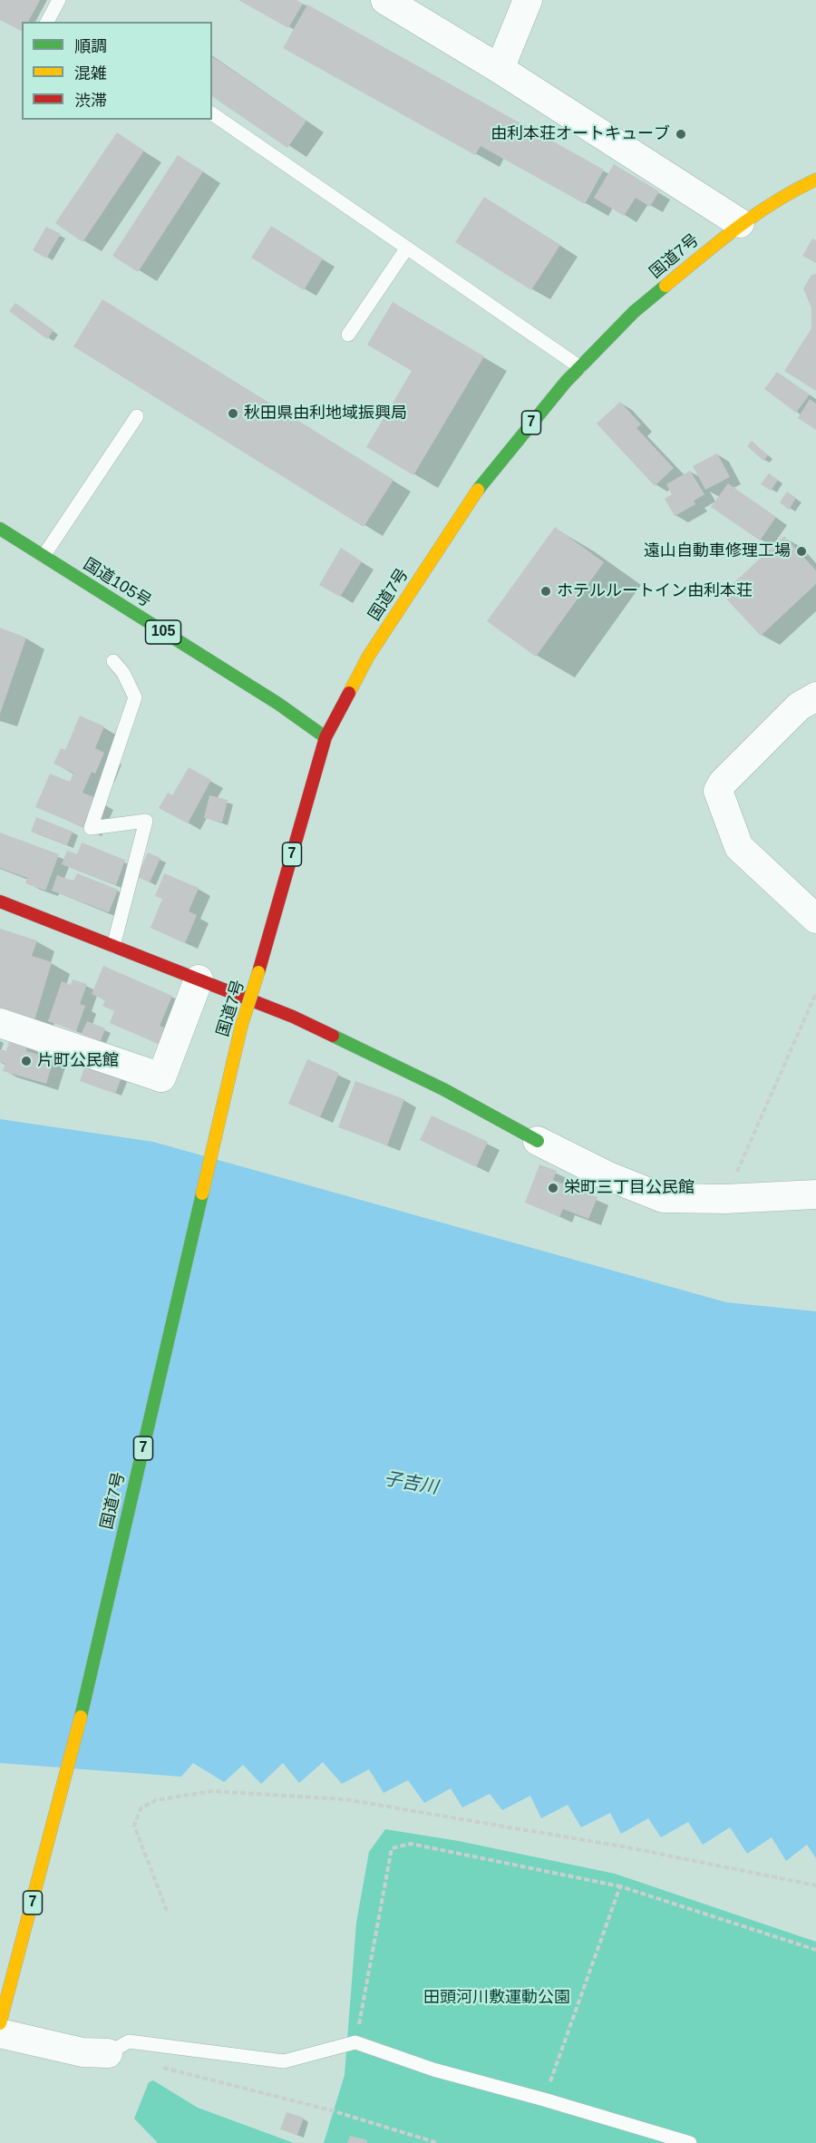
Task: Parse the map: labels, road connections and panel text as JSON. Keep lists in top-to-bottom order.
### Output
{
  "streets": {
    "main road": [
      "国道7号",
      "7",
      "国道105号",
      "105"
    ]
  },
  "crossings": [
    ["国道7号", "国道105号"]
  ],
  "water": ["子吉川"],
  "parks": ["田頭河川敷運動公園"],
  "places": [
    "由利本荘オートキューブ",
    "秋田県由利地域振興局",
    "遠山自動車修理工場",
    "ホテルルートイン由利本荘",
    "片町公民館",
    "栄町三丁目公民館"
  ],
  "legend": ["順調", "混雑", "渋滞"]
}
